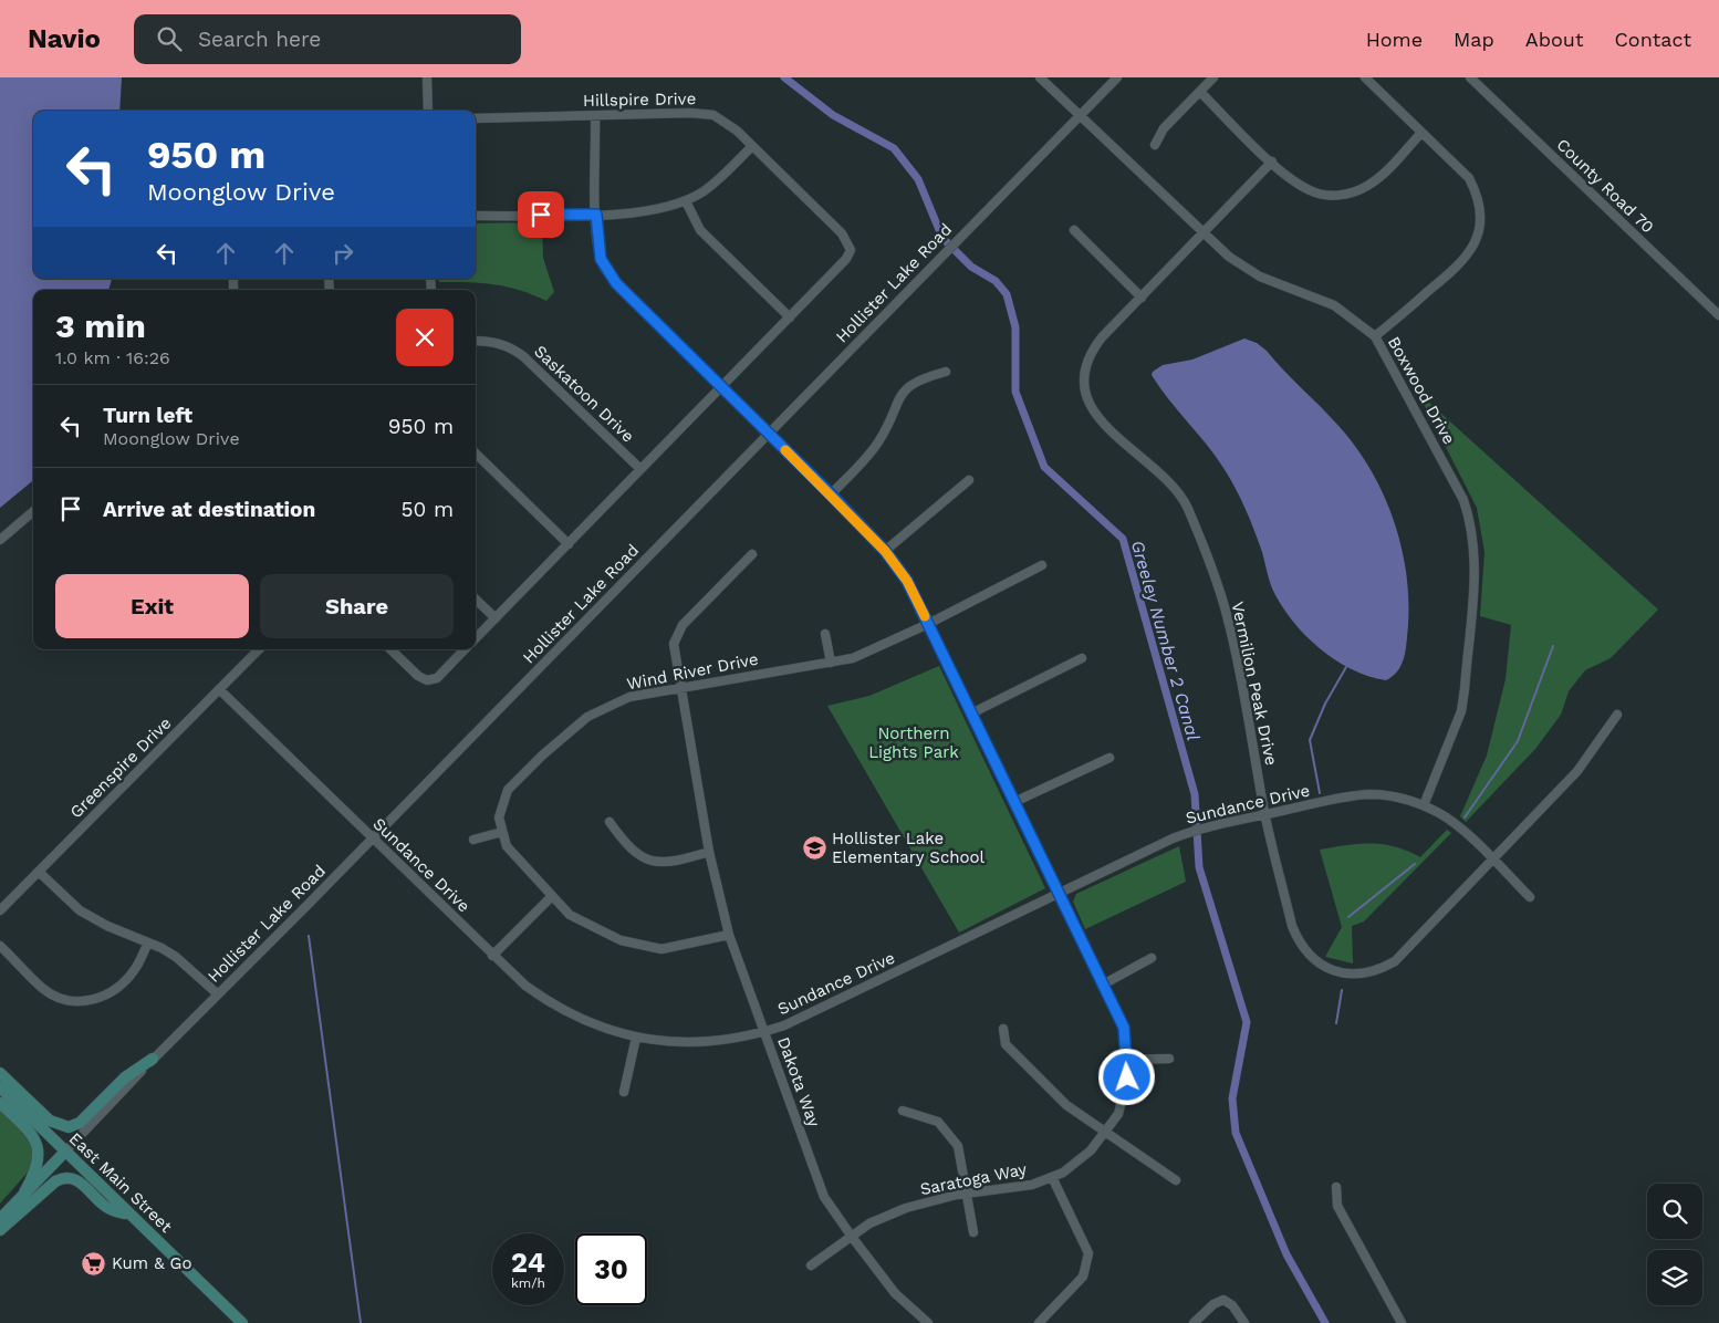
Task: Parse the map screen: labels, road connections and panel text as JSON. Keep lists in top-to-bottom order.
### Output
{
  "streets": {
    "main road": ["East Main Street"],
    "street": [
      "Hillspire Drive",
      "County Road 70",
      "Hollister Lake Road",
      "Boxwood Drive",
      "Saskatoon Drive",
      "Wind River Drive",
      "Vermilion Peak Drive",
      "Greenspire Drive",
      "Sundance Drive",
      "Dakota Way",
      "Saratoga Way"
    ]
  },
  "crossings": [
    ["Hillspire Drive", "Saratoga Way"],
    ["Hollister Lake Road", "Boxwood Drive"],
    ["Hollister Lake Road", "Sundance Drive"],
    ["Hollister Lake Road", "Saratoga Way"],
    ["Hollister Lake Road", "East Main Street"],
    ["Boxwood Drive", "Vermilion Peak Drive"],
    ["Boxwood Drive", "Sundance Drive"],
    ["Wind River Drive", "Dakota Way"],
    ["Wind River Drive", "Saratoga Way"],
    ["Vermilion Peak Drive", "Sundance Drive"],
    ["Greenspire Drive", "Sundance Drive"],
    ["Sundance Drive", "Dakota Way"],
    ["Sundance Drive", "Saratoga Way"],
    ["Dakota Way", "Saratoga Way"]
  ],
  "water": ["Greeley Number 2 Canal"],
  "parks": ["Northern Lights Park"],
  "places": {
    "school or university": ["Hollister Lake Elementary School"],
    "supermarket": ["Kum & Go"]
  },
  "page": {
    "header": "Navio",
    "search": "Search here",
    "nav": [
      "Home",
      "Map",
      "About",
      "Contact"
    ],
    "turn": ["950 m", "Moonglow Drive"],
    "heading": ["3 min", "1.0 km · 16:26"],
    "list": [
      {
        "name": "Turn left",
        "note": "Moonglow Drive",
        "value": "950 m"
      },
      {
        "name": "Arrive at destination",
        "value": "50 m"
      }
    ],
    "buttons": ["Exit", "Share"],
    "speed": "24 km/h",
    "limit": "30"
  }
}
